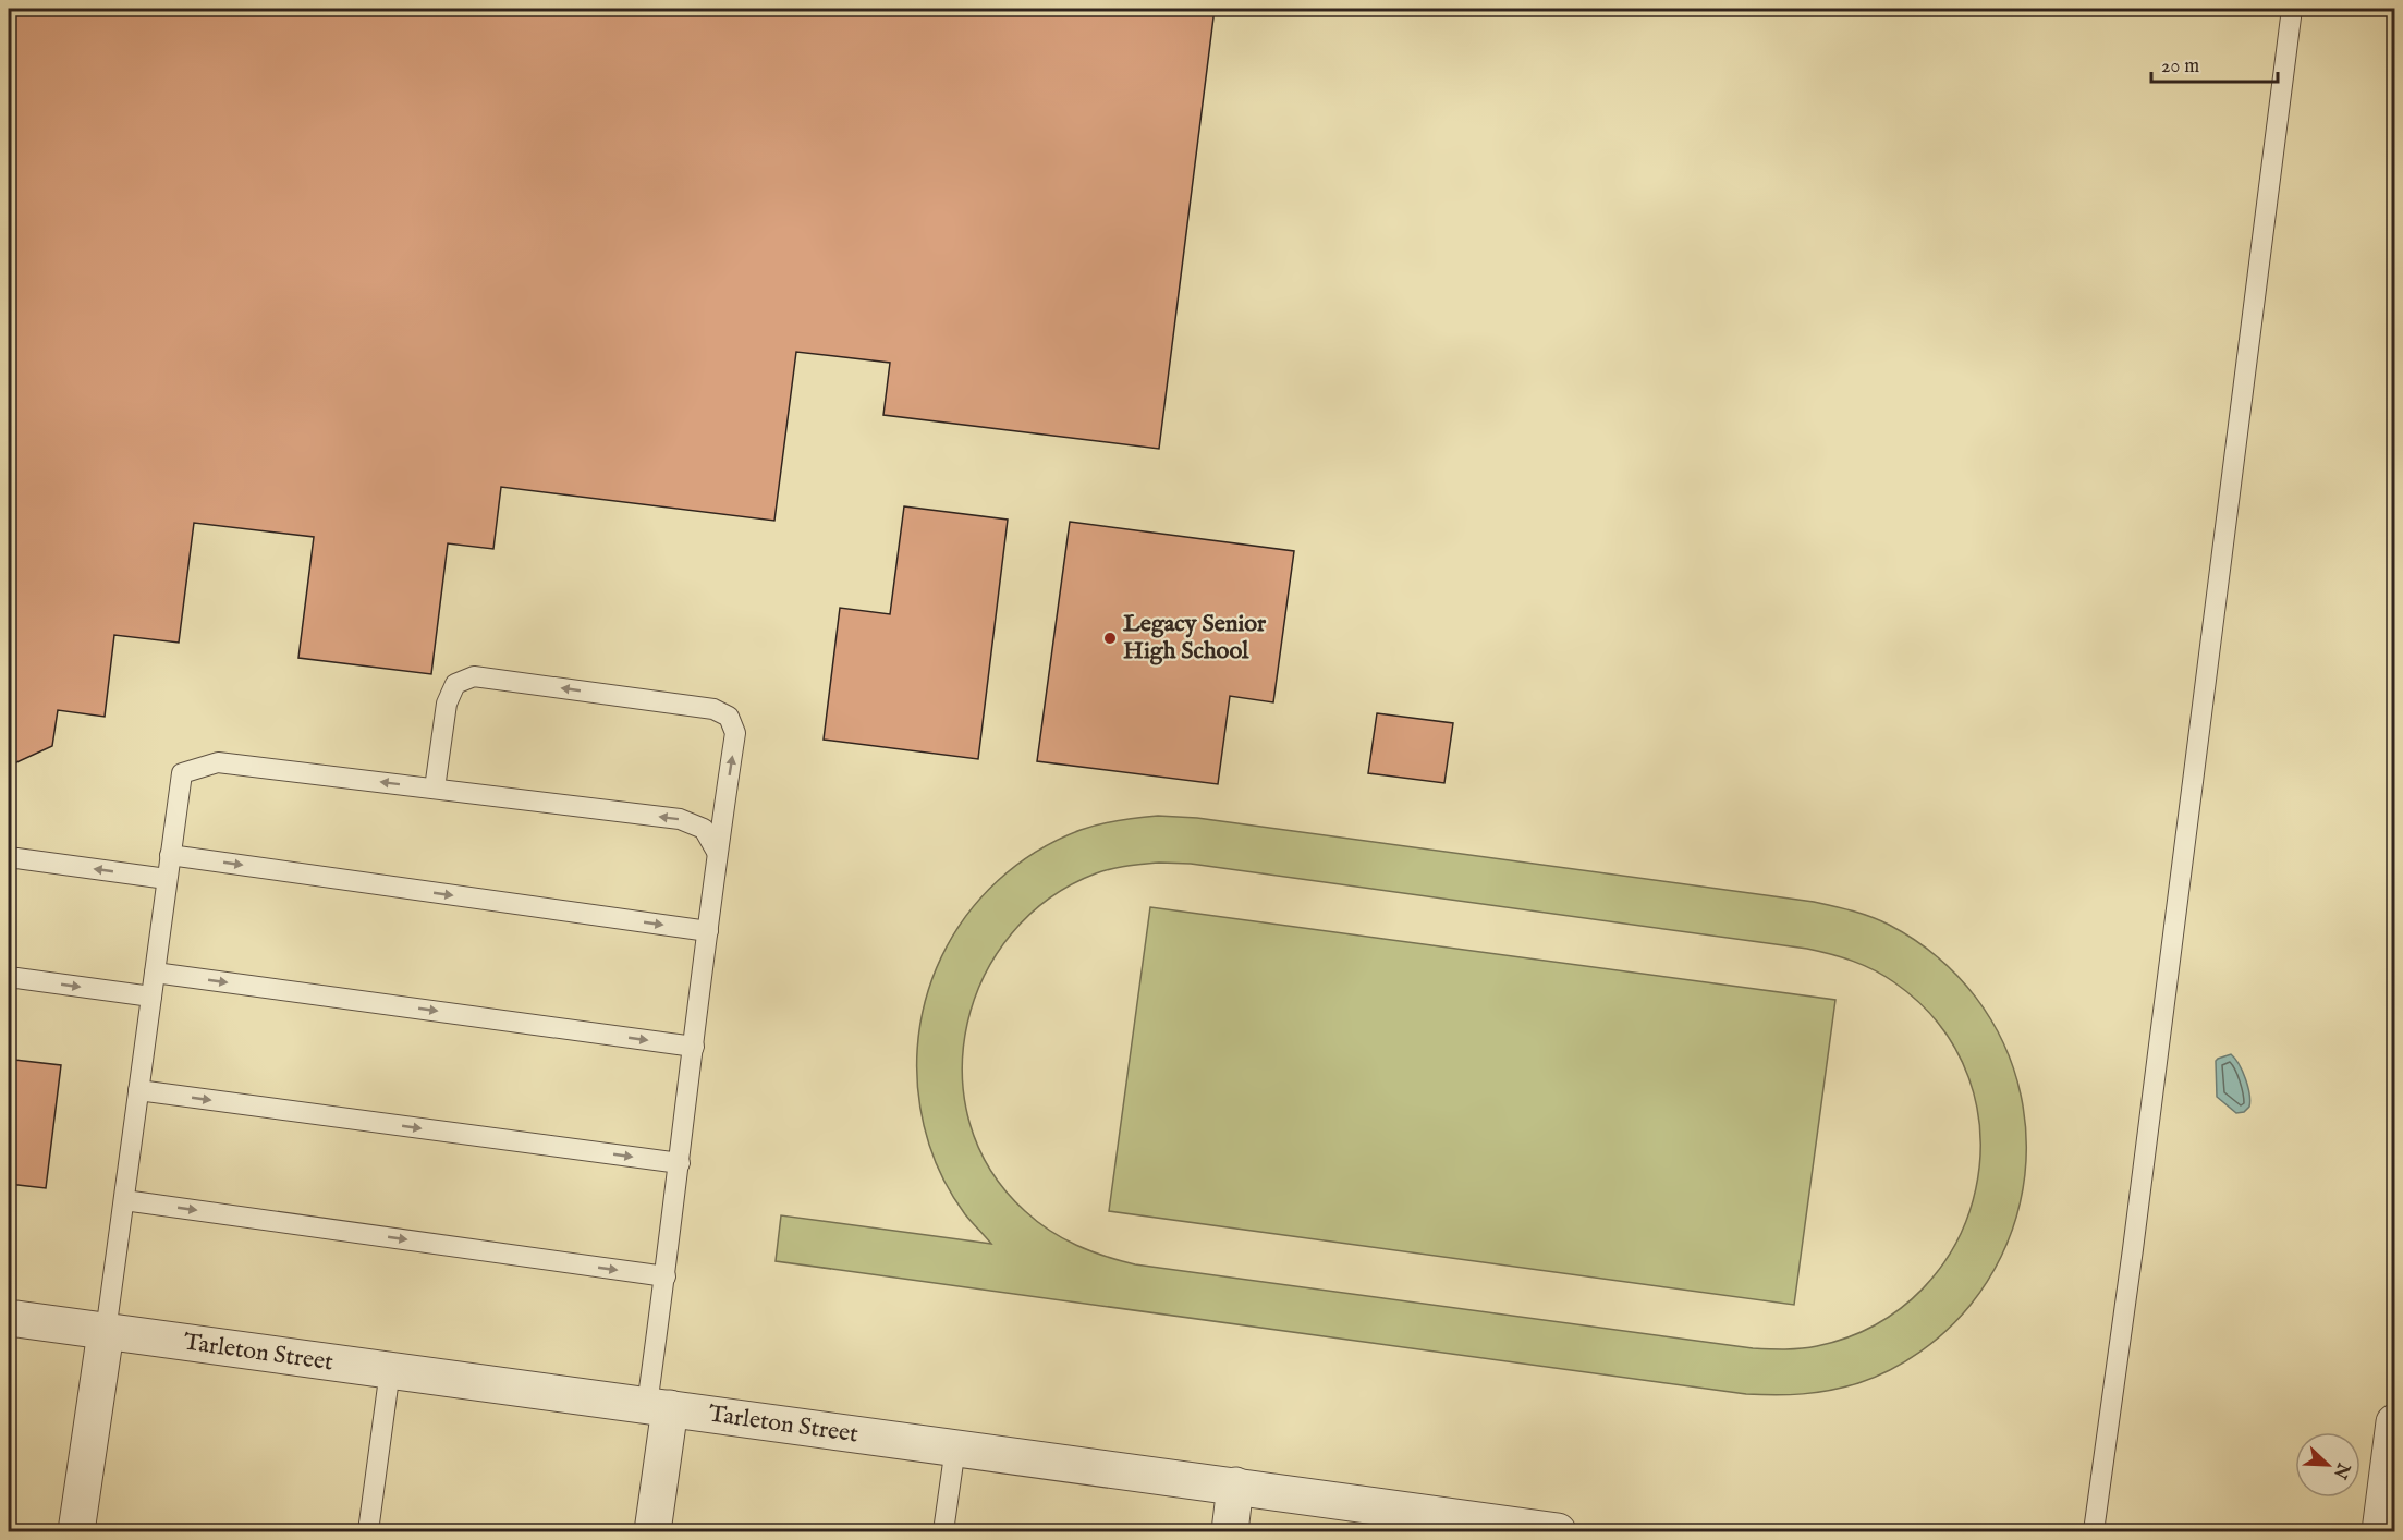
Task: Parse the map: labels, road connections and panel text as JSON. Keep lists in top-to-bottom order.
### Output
{
  "streets": {
    "street": ["Tarleton Street"]
  },
  "places": ["Legacy Senior High School"],
  "scale_bar": "20 m",
  "north": "bottom right"
}
